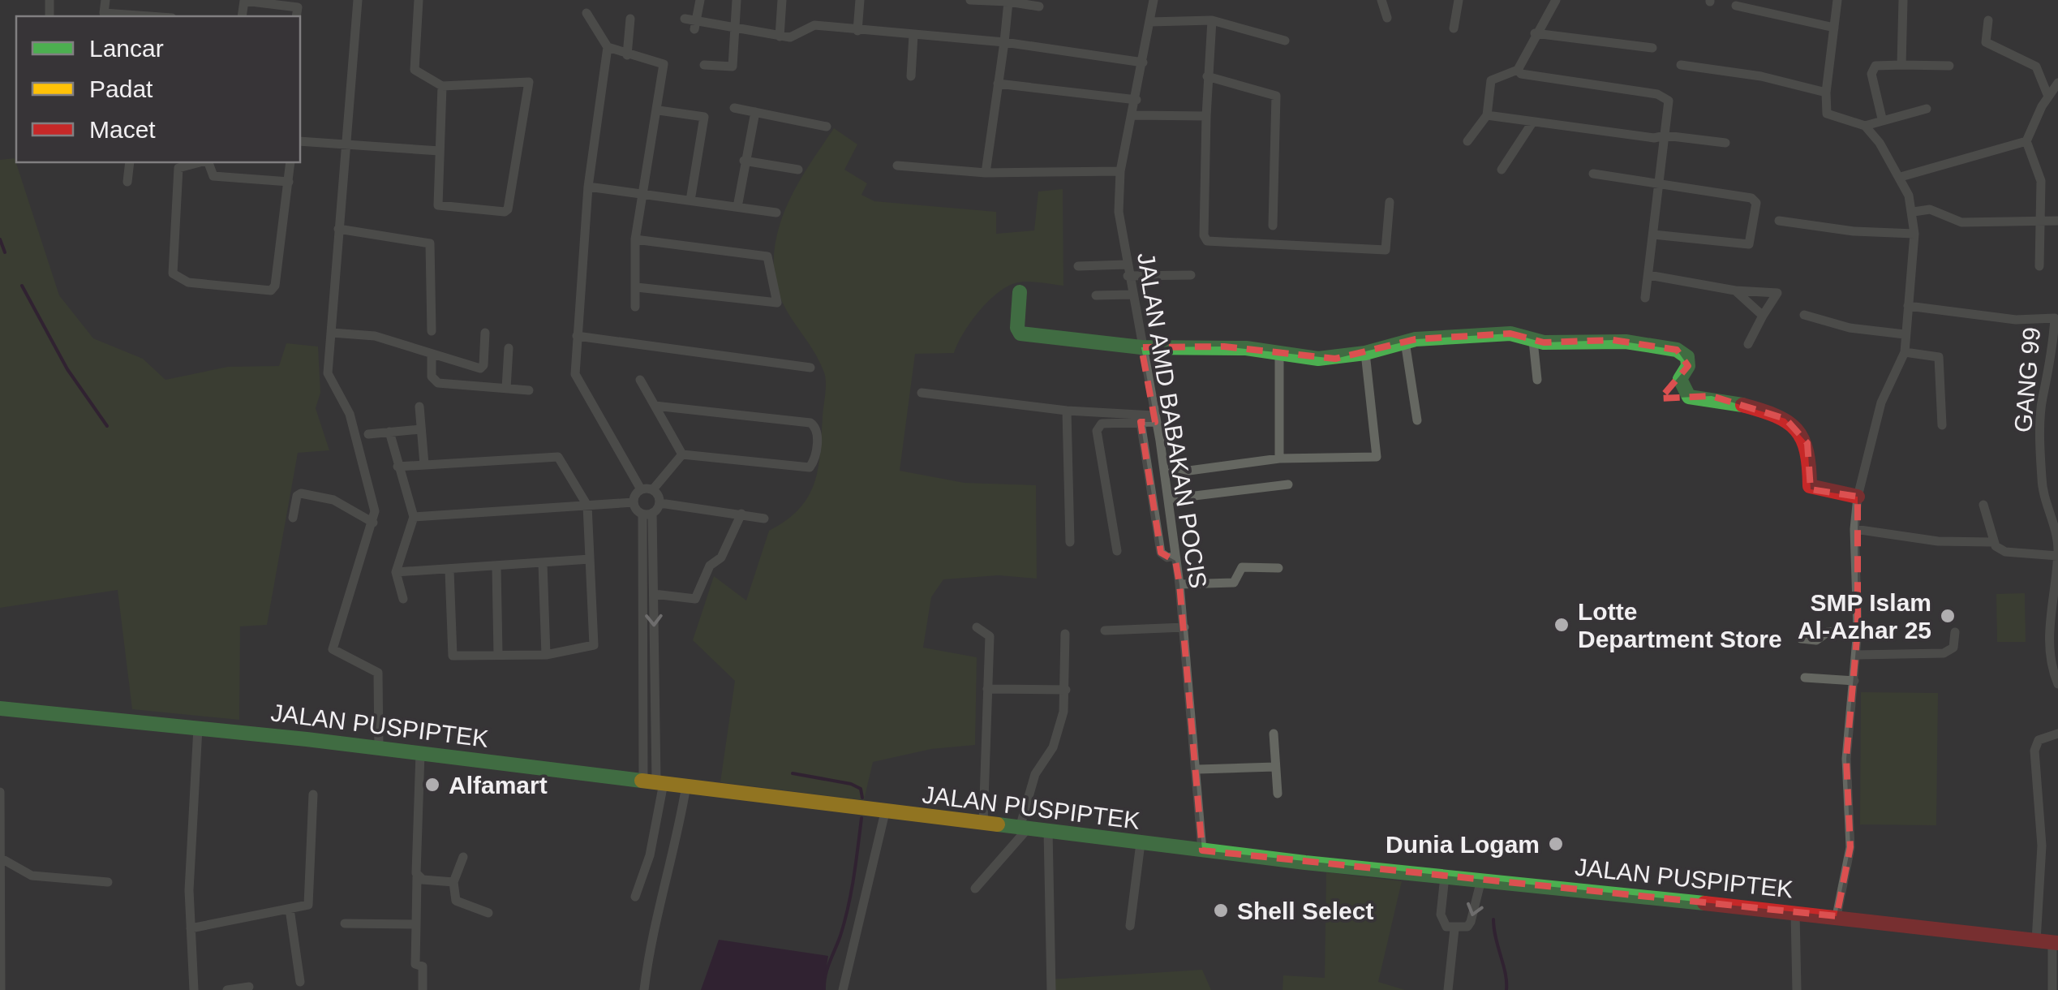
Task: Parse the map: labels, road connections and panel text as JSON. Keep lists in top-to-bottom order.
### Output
{
  "streets": {
    "main road": ["JALAN PUSPIPTEK"],
    "street": ["GANG 99", "JALAN AMD BABAKAN POCIS"]
  },
  "crossings": [
    ["JALAN AMD BABAKAN POCIS", "JALAN PUSPIPTEK"]
  ],
  "places": [
    "SMP Islam Al-Azhar 25",
    "Lotte Department Store",
    "Alfamart",
    "Dunia Logam",
    "Shell Select"
  ],
  "legend": ["Lancar", "Padat", "Macet"]
}
